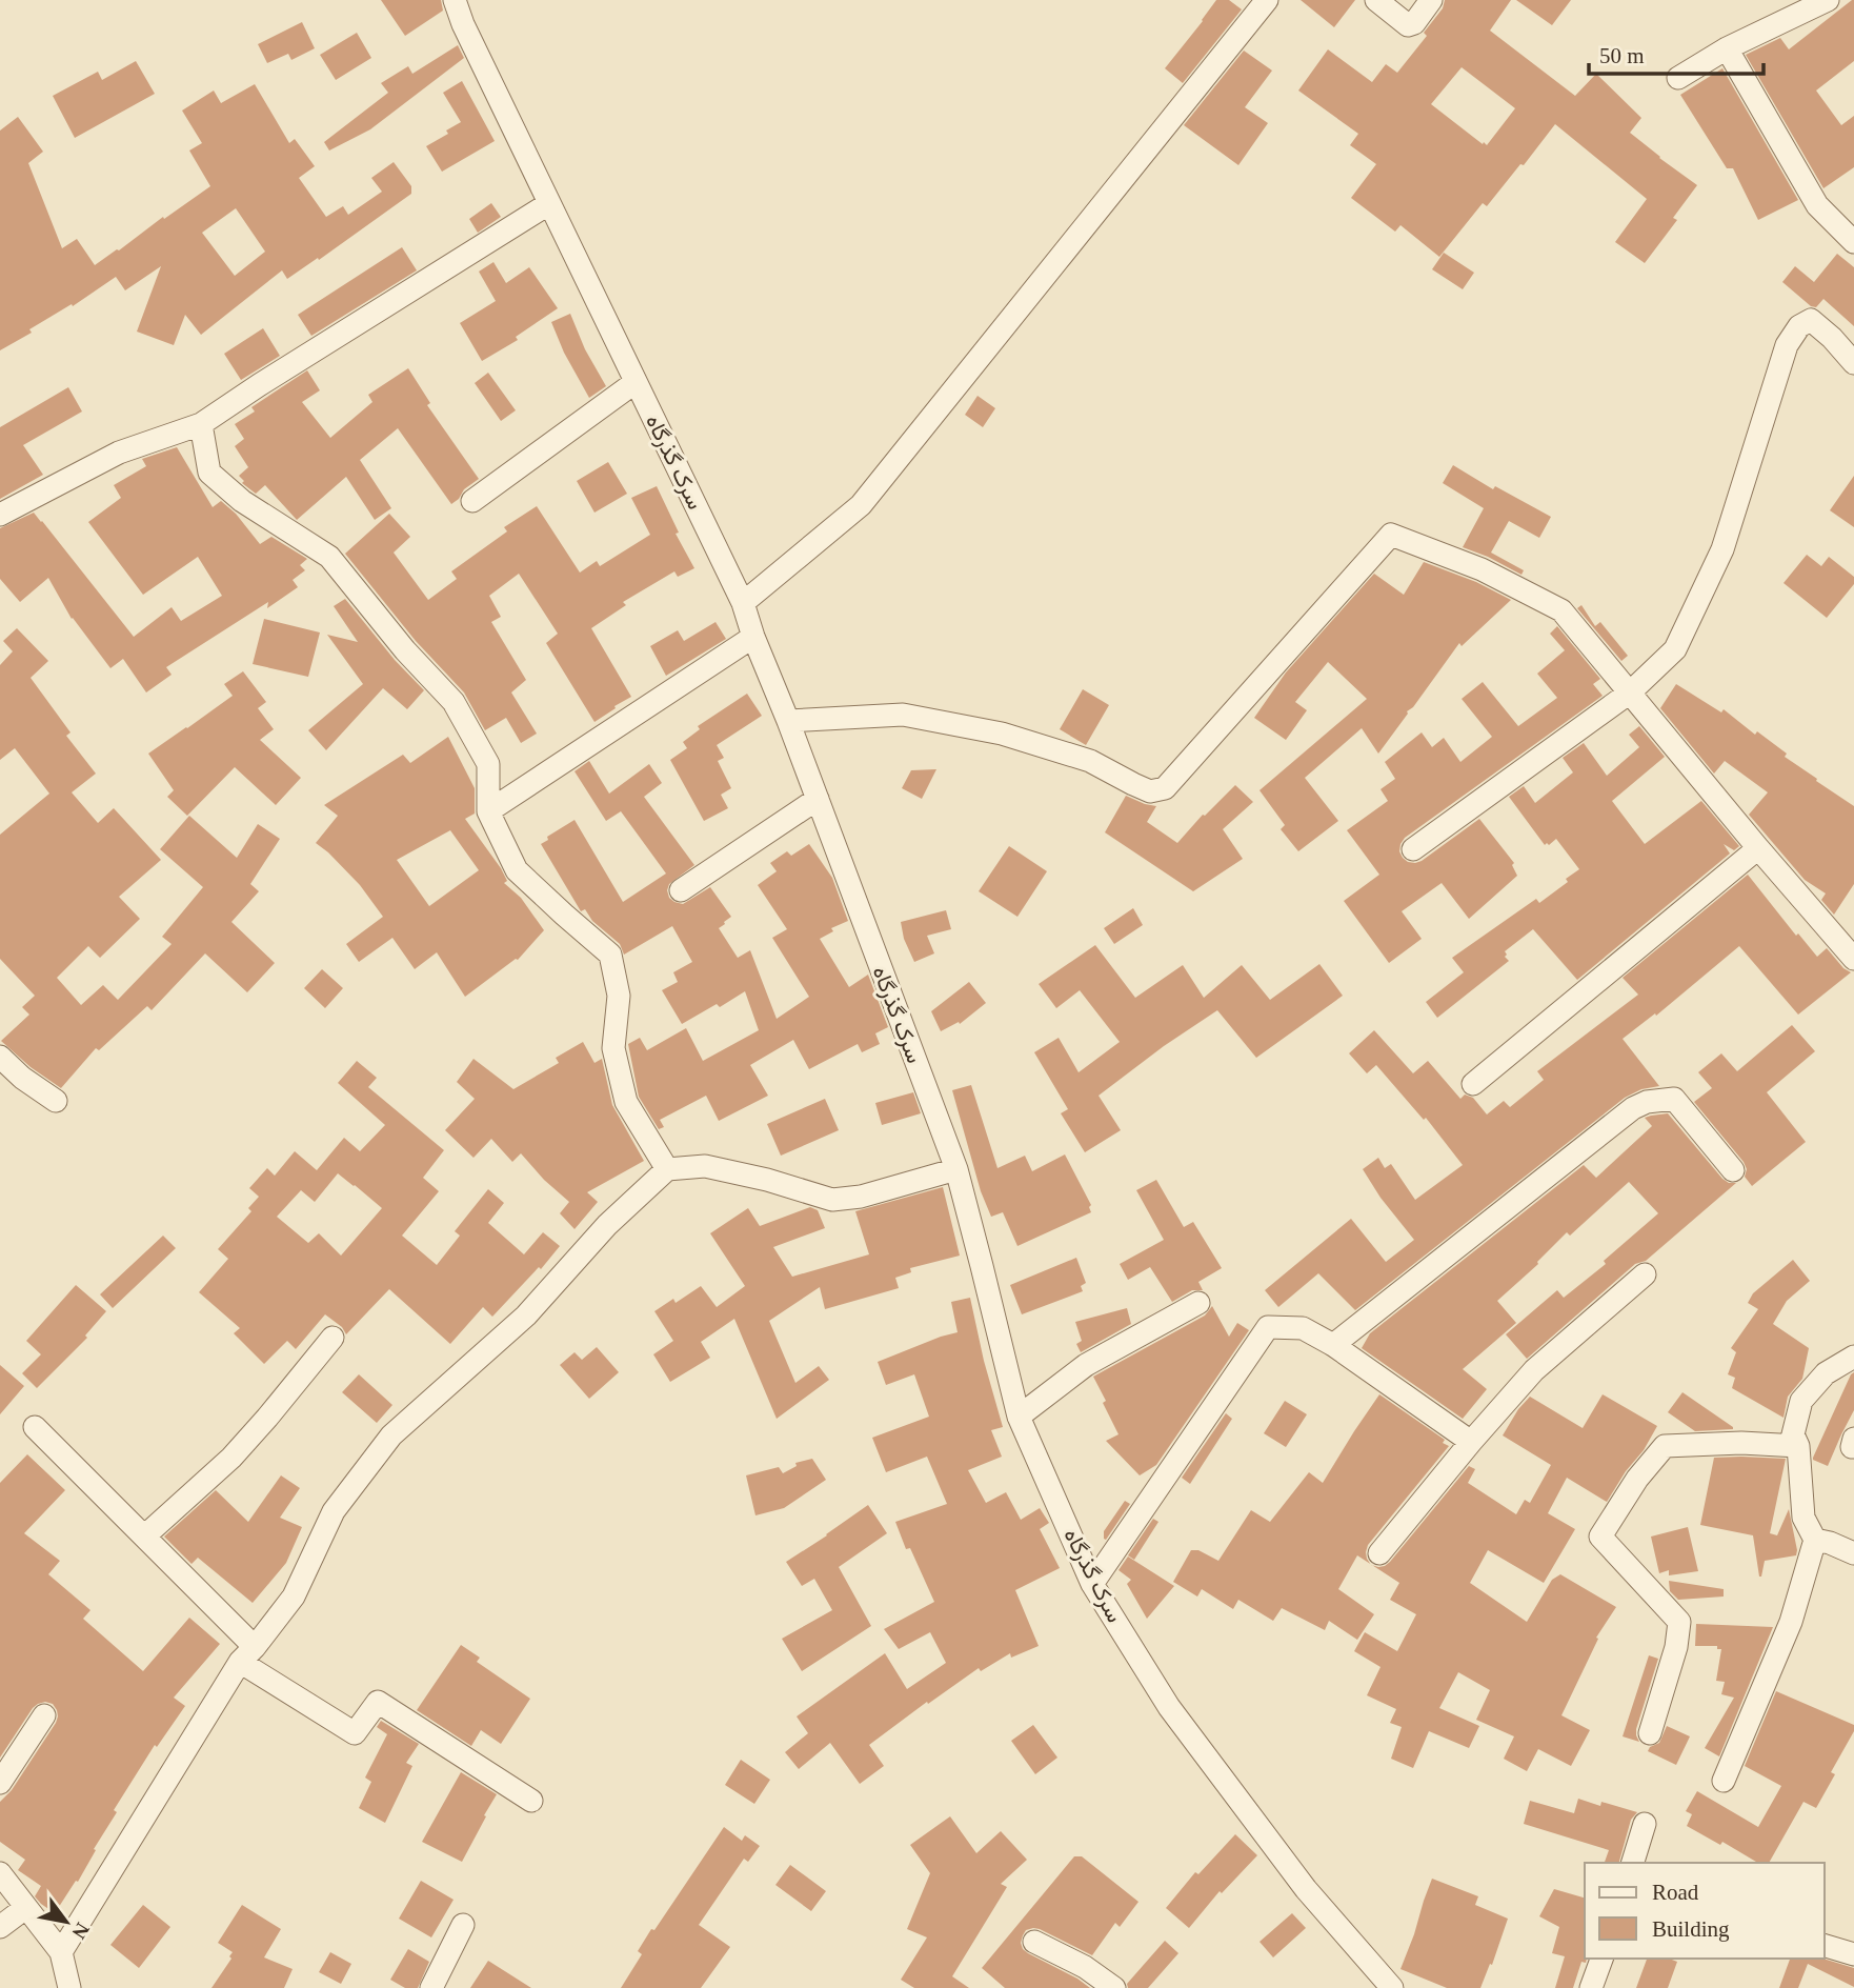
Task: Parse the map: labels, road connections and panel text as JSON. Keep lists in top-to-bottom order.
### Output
{
  "streets": {
    "street": ["سرک گذرگاه"]
  },
  "legend": ["Road", "Building"],
  "scale_bar": "50 m",
  "north": "bottom right"
}
